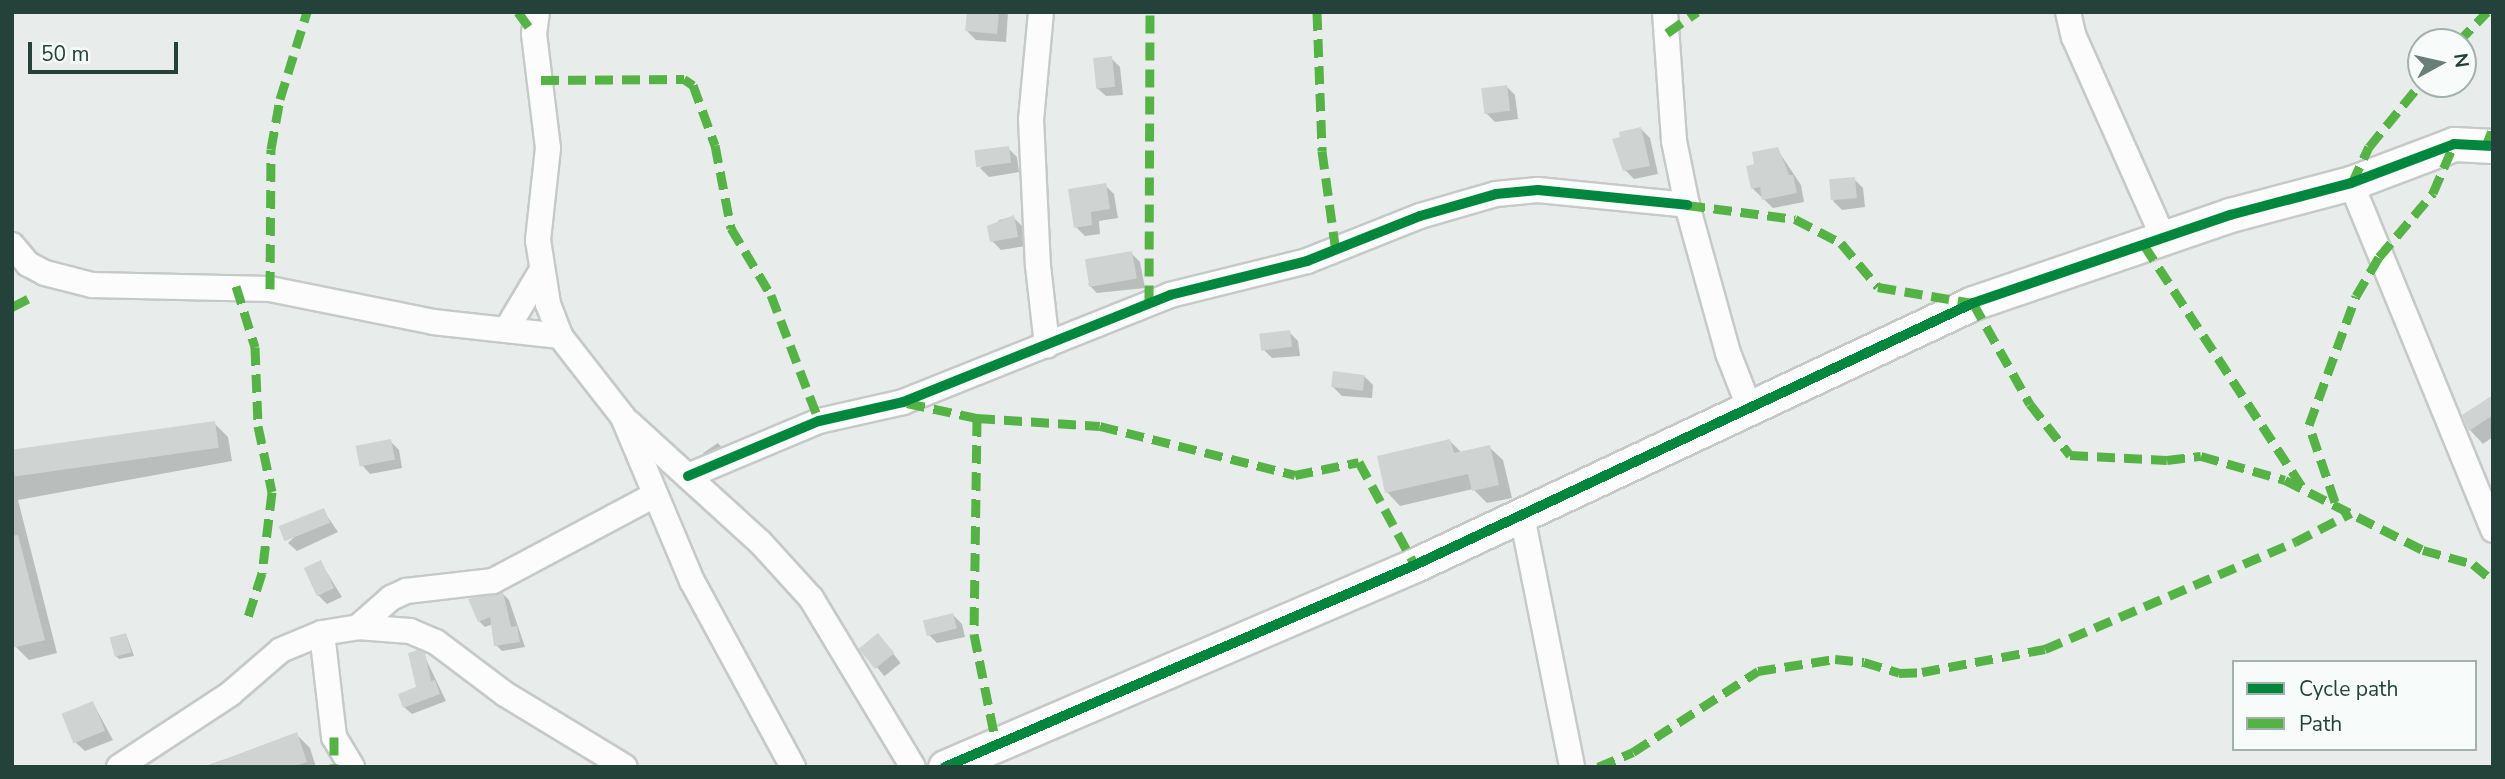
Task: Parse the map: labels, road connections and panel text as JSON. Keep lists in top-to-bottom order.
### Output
{
  "legend": ["Cycle path", "Path"],
  "scale_bar": "50 m",
  "north": "right"
}
